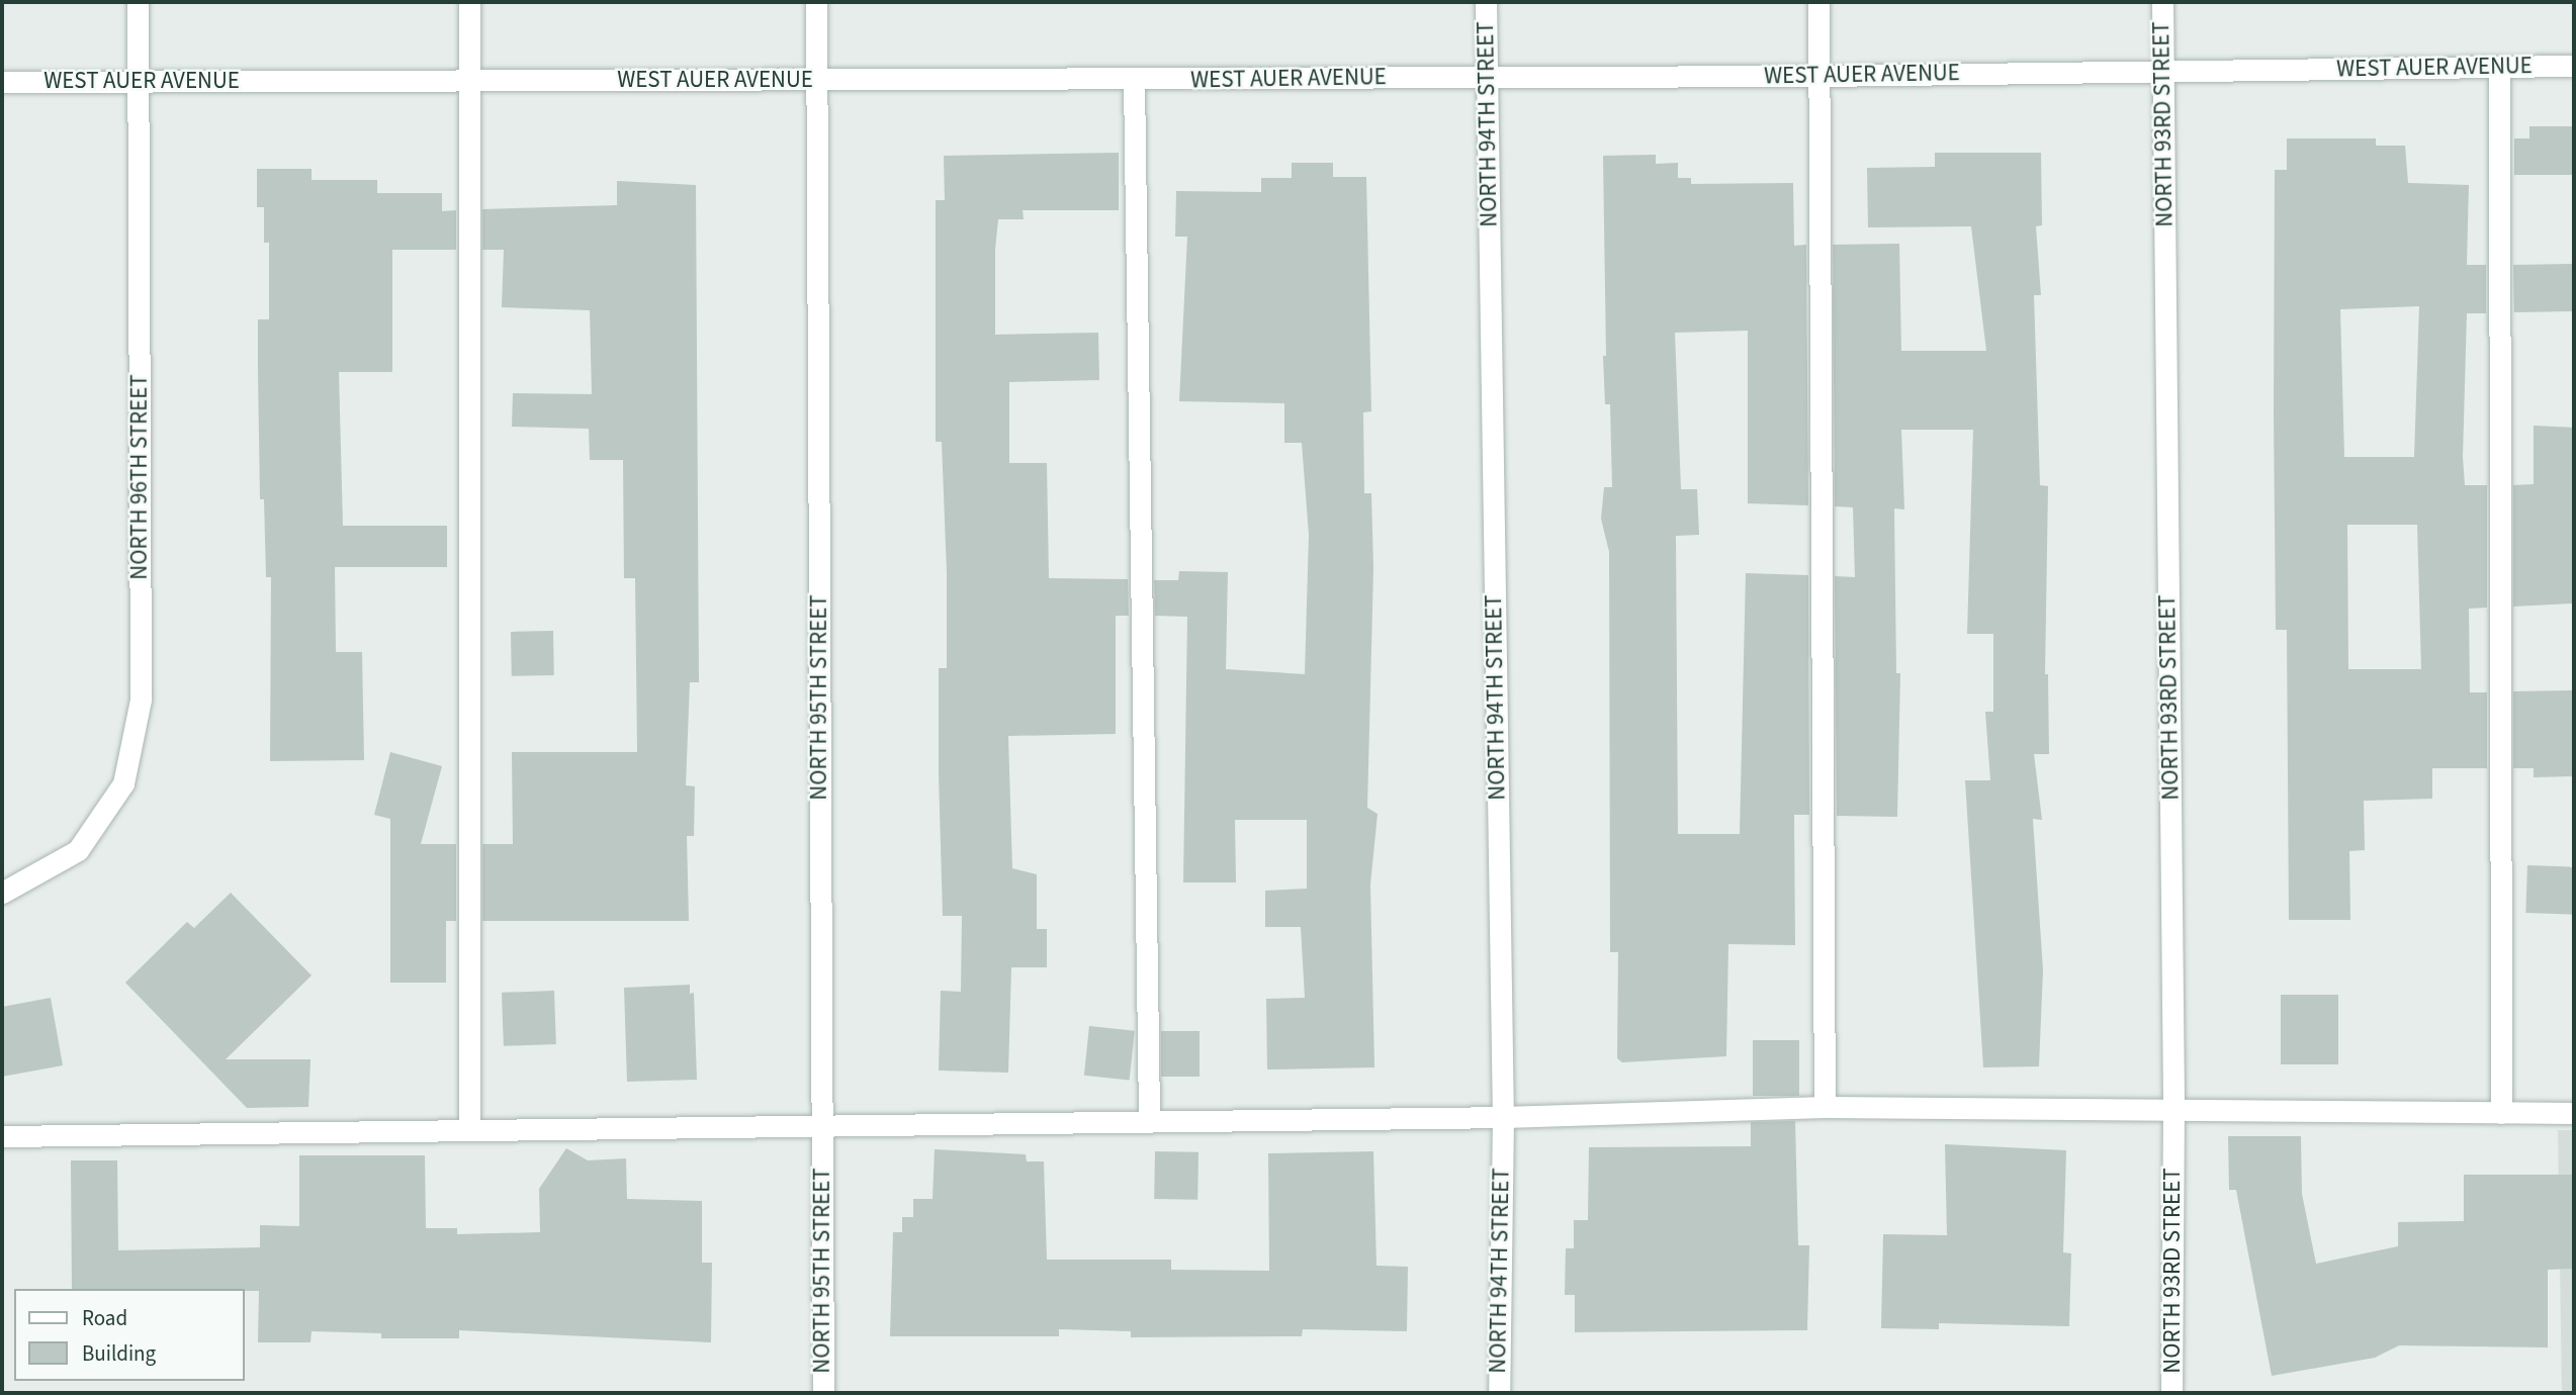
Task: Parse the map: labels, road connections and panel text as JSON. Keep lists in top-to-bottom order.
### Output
{
  "streets": {
    "street": [
      "WEST AUER AVENUE",
      "NORTH 94TH STREET",
      "NORTH 93RD STREET",
      "NORTH 96TH STREET",
      "NORTH 95TH STREET"
    ]
  },
  "crossings": [
    ["WEST AUER AVENUE", "NORTH 94TH STREET"],
    ["WEST AUER AVENUE", "NORTH 93RD STREET"],
    ["WEST AUER AVENUE", "NORTH 96TH STREET"],
    ["WEST AUER AVENUE", "NORTH 95TH STREET"]
  ],
  "legend": ["Road", "Building"]
}
